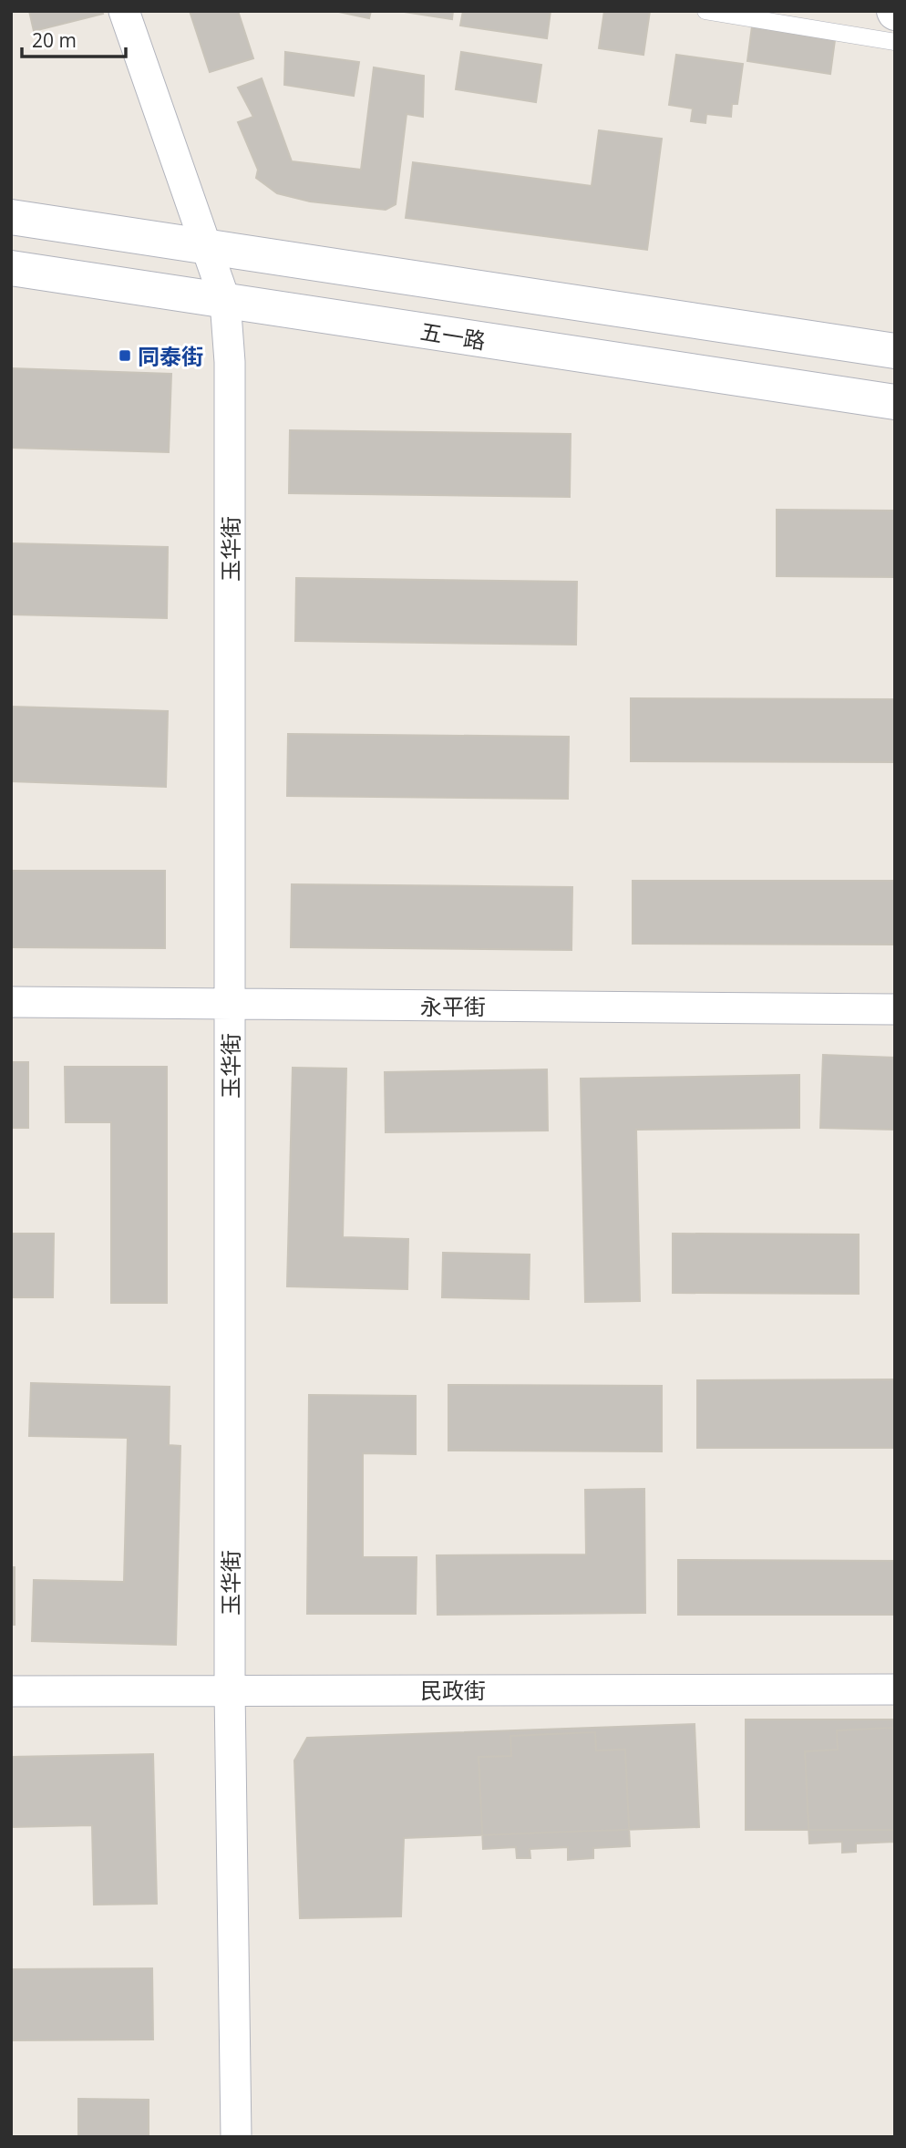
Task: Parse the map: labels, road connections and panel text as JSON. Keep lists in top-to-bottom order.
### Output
{
  "streets": {
    "main road": ["五一路"],
    "street": ["玉华街", "永平街", "民政街"]
  },
  "crossings": [
    ["五一路", "玉华街"],
    ["玉华街", "永平街"],
    ["玉华街", "民政街"]
  ],
  "places": {
    "transit": ["同泰街"]
  },
  "scale_bar": "20 m"
}
